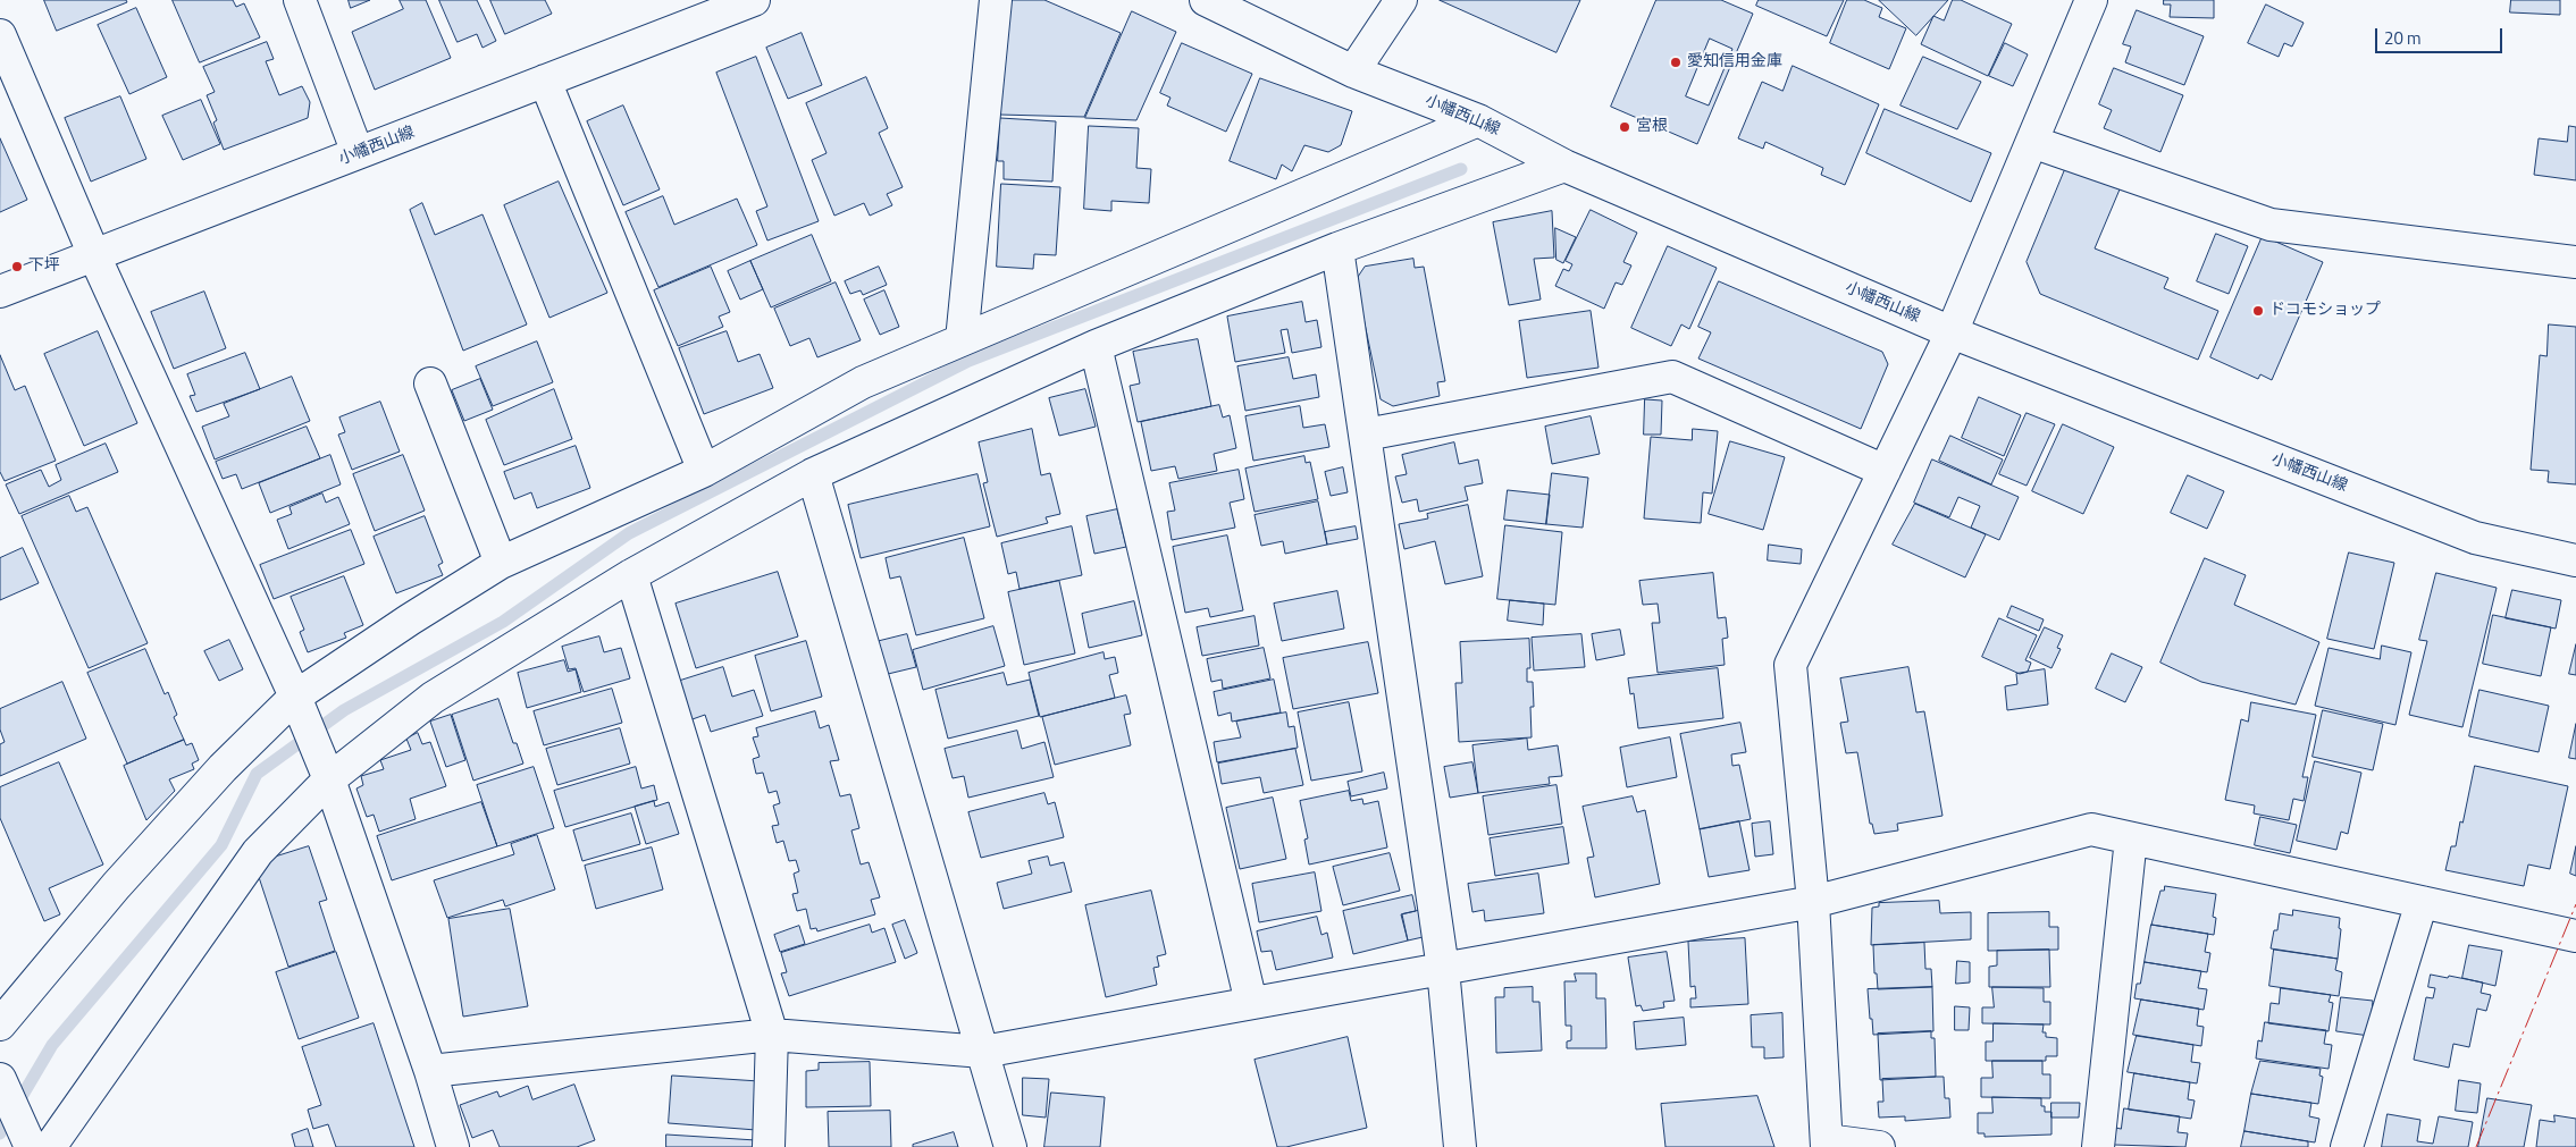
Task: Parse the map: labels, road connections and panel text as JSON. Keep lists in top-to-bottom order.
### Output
{
  "streets": {
    "street": ["小幡西山線"]
  },
  "places": [
    "愛知信用金庫",
    "宮根",
    "下坪",
    "ドコモショップ"
  ],
  "scale_bar": "20 m"
}
